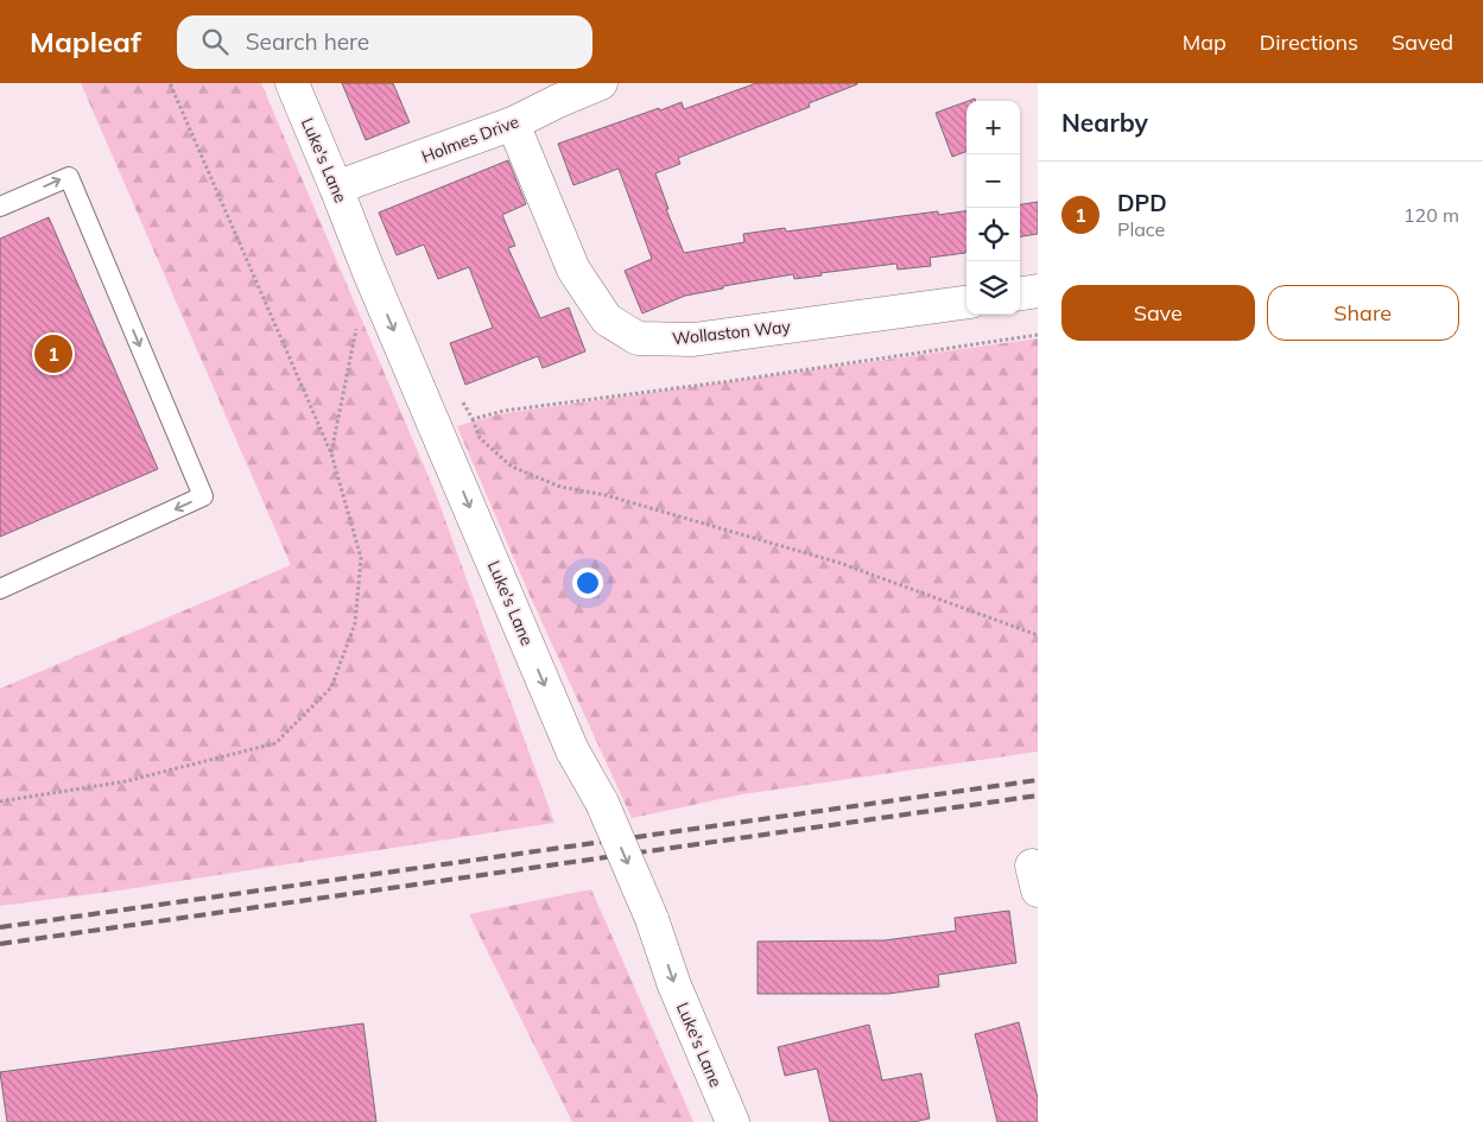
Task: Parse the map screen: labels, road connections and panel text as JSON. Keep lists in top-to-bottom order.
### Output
{
  "streets": {
    "street": ["Holmes Drive", "Luke's Lane", "Wollaston Way"]
  },
  "crossings": [
    ["Holmes Drive", "Luke's Lane"],
    ["Holmes Drive", "Wollaston Way"]
  ],
  "one_way": ["Luke's Lane"],
  "page": {
    "header": "Mapleaf",
    "search": "Search here",
    "nav": ["Map", "Directions", "Saved"],
    "heading": "Nearby",
    "map_buttons": ["+", "−"],
    "list": [
      {
        "mark": "1",
        "name": "DPD",
        "note": "Place",
        "value": "120 m"
      }
    ],
    "buttons": ["Save", "Share"],
    "pins": "1"
  }
}
